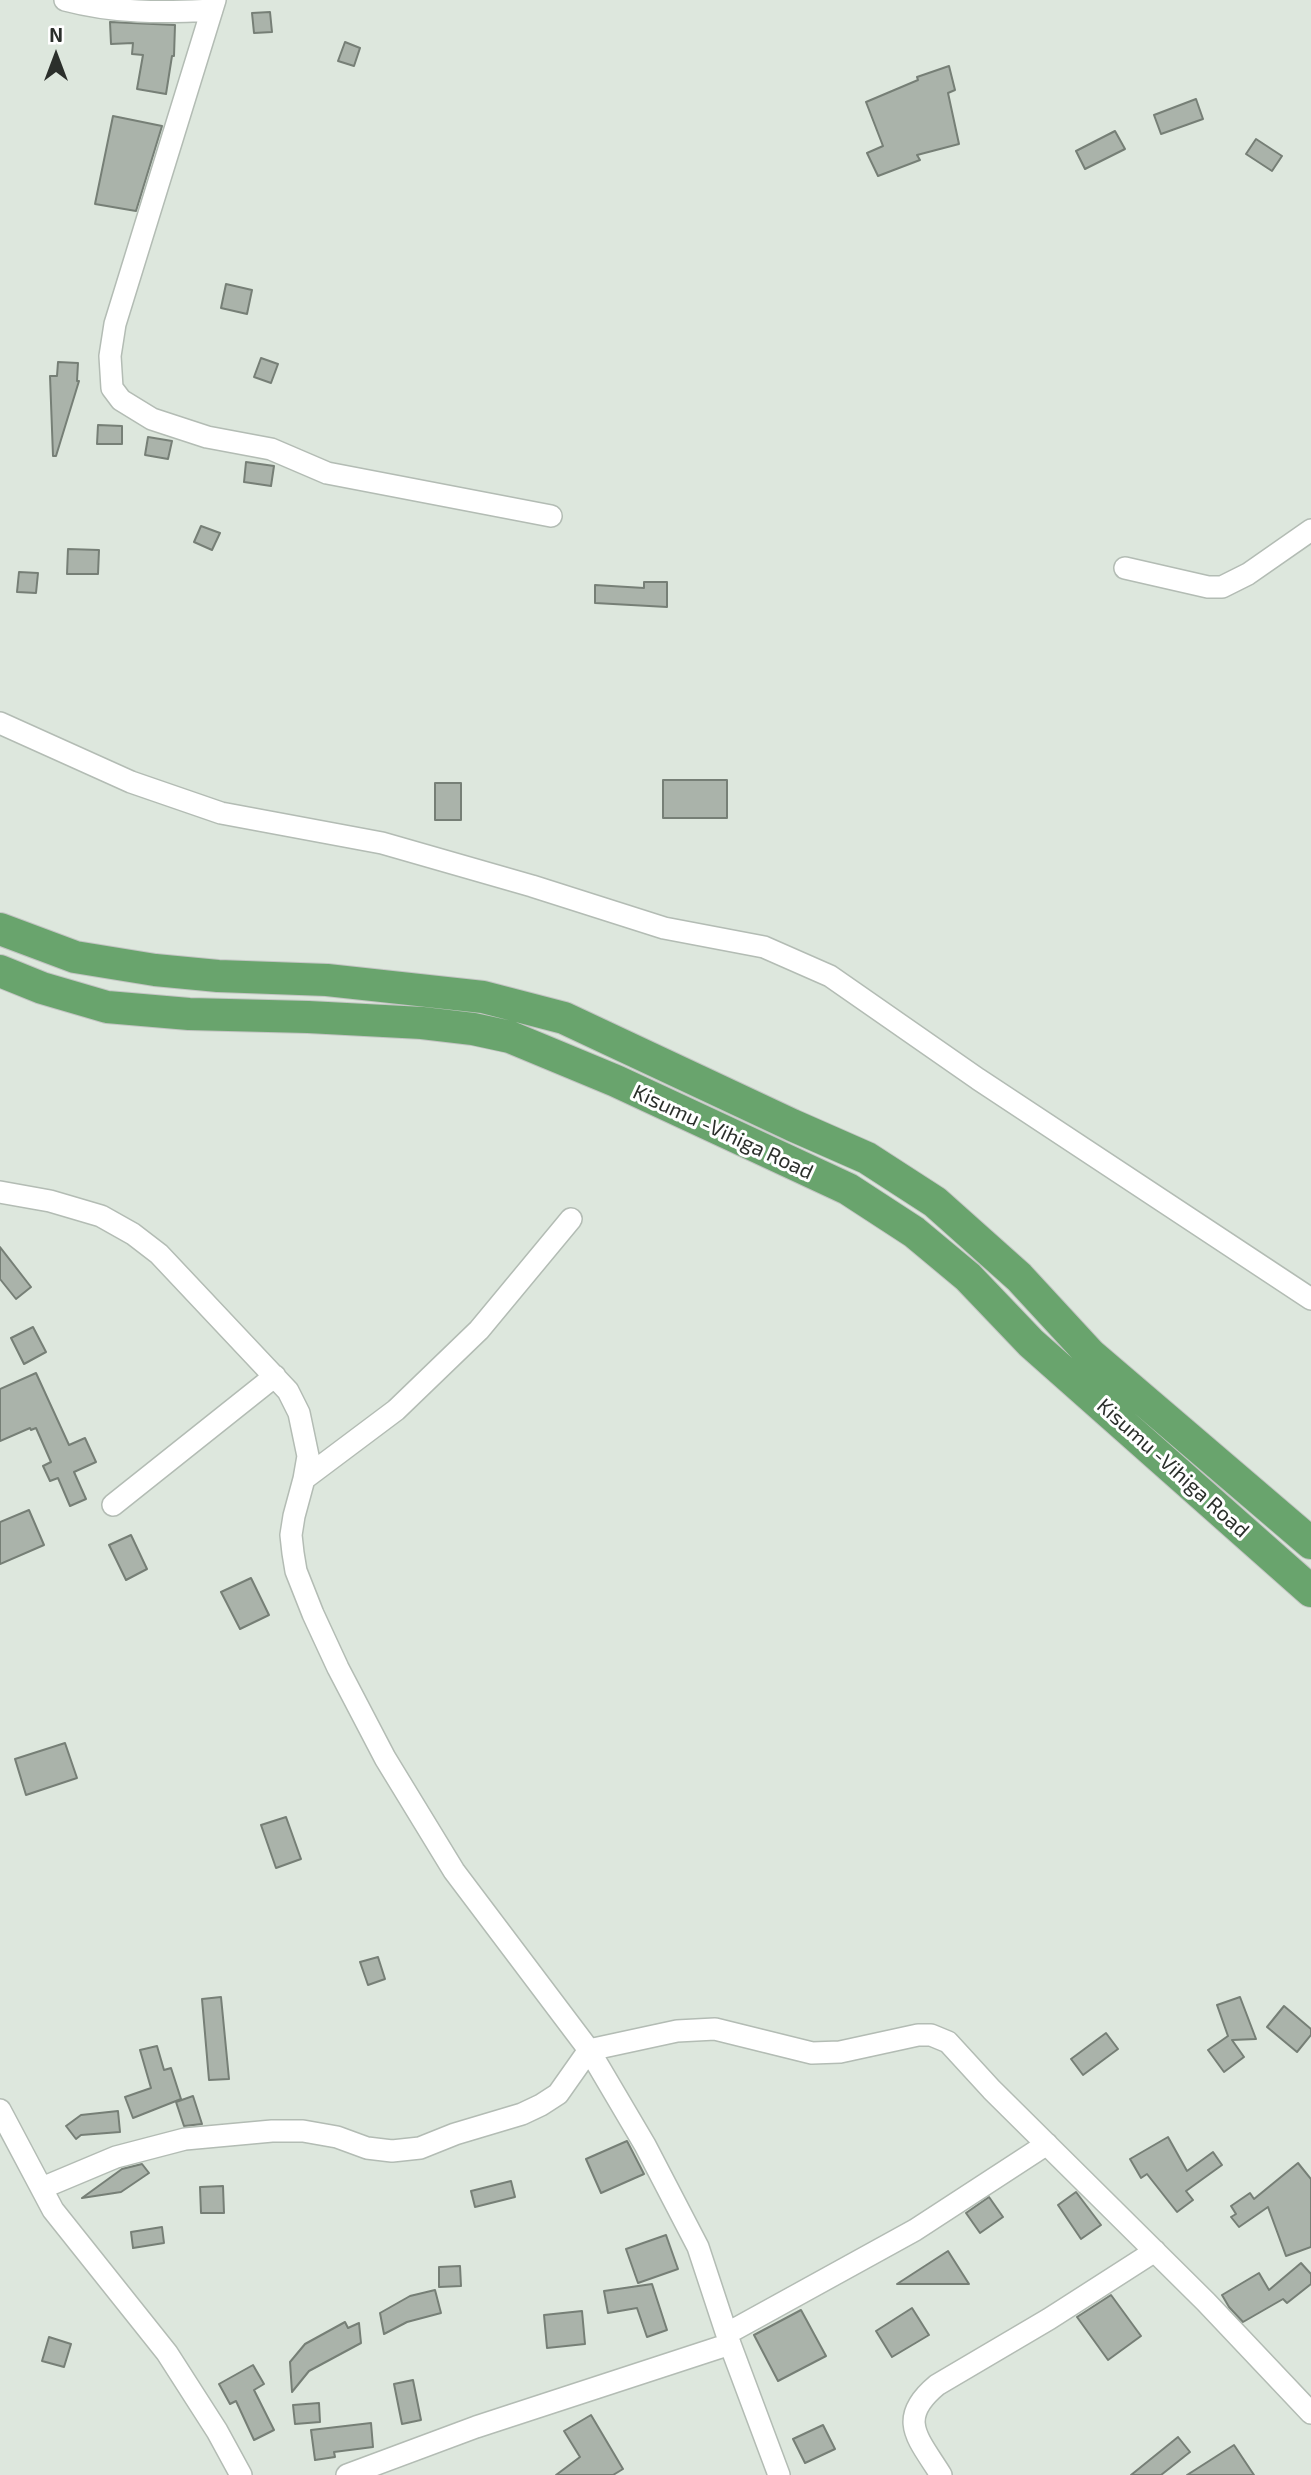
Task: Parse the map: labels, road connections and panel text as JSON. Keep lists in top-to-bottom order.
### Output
{
  "streets": {
    "highway": ["Kisumu -Vihiga Road"]
  },
  "north": "top"
}
